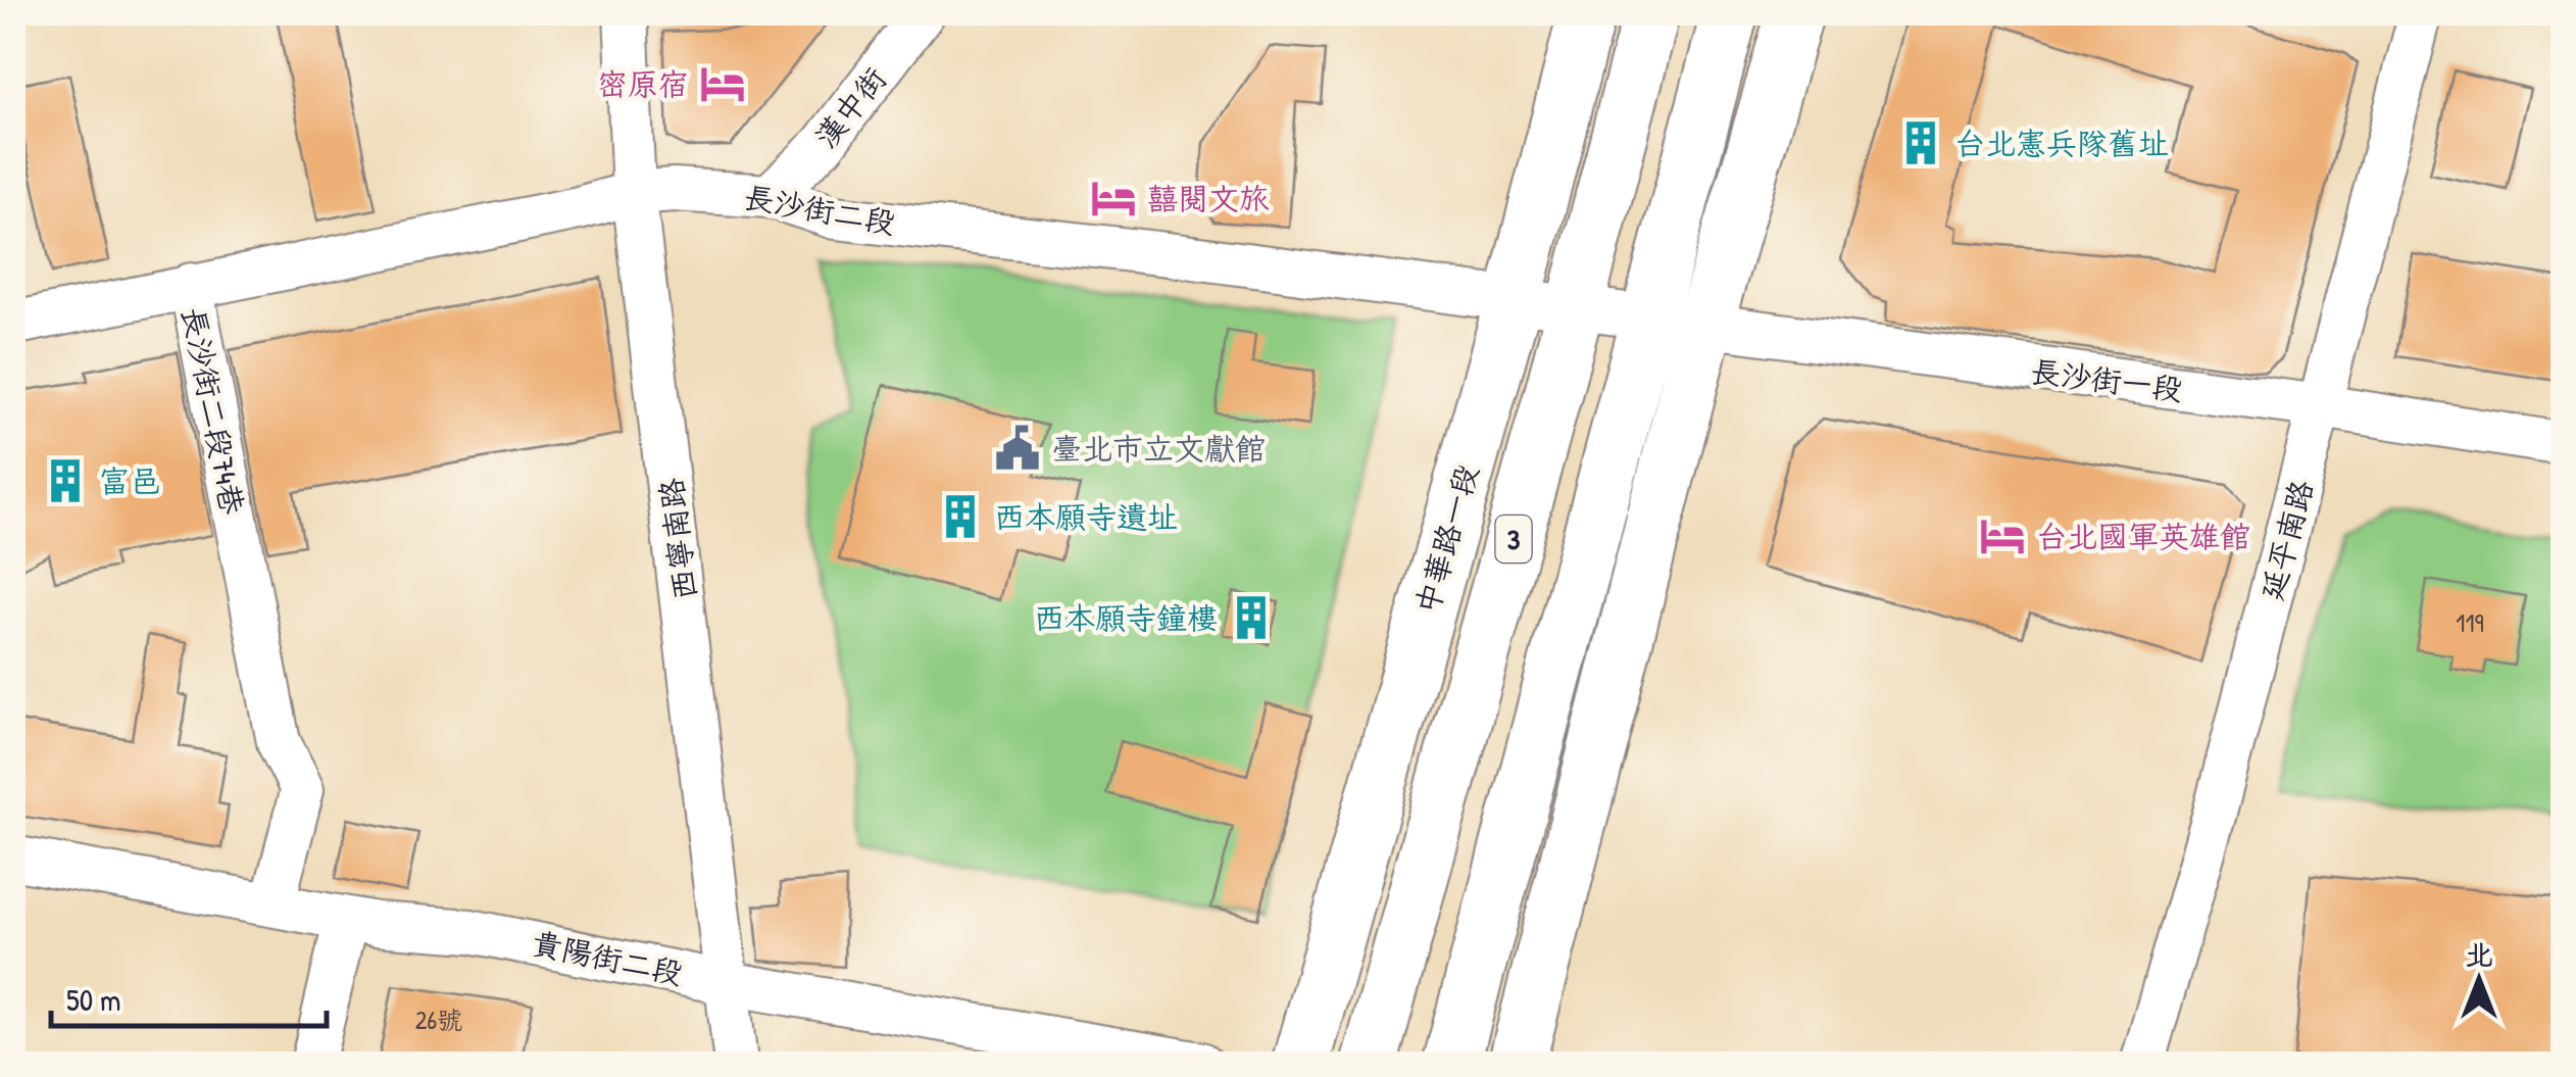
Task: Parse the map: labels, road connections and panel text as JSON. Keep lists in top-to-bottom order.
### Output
{
  "streets": {
    "main road": ["中華路一段", "3"],
    "street": [
      "漢中街",
      "長沙街二段",
      "長沙街一段",
      "長沙街二段74巷",
      "西寧南路",
      "延平南路",
      "貴陽街二段"
    ]
  },
  "crossings": [
    ["漢中街", "長沙街二段"],
    ["長沙街二段", "長沙街一段"],
    ["長沙街二段", "長沙街二段74巷"],
    ["長沙街二段", "西寧南路"],
    ["長沙街二段", "中華路一段"],
    ["長沙街一段", "中華路一段"],
    ["長沙街一段", "延平南路"],
    ["長沙街二段74巷", "貴陽街二段"],
    ["西寧南路", "貴陽街二段"]
  ],
  "places": {
    "hotel": ["密原宿", "囍閱文旅", "台北國軍英雄館"],
    "building": [
      "台北憲兵隊舊址",
      "富邑",
      "西本願寺遺址",
      "西本願寺鐘樓"
    ],
    "public building": ["臺北市立文獻館"]
  },
  "house_numbers": ["119", "26號"],
  "scale_bar": "50 m",
  "north": "top"
}
